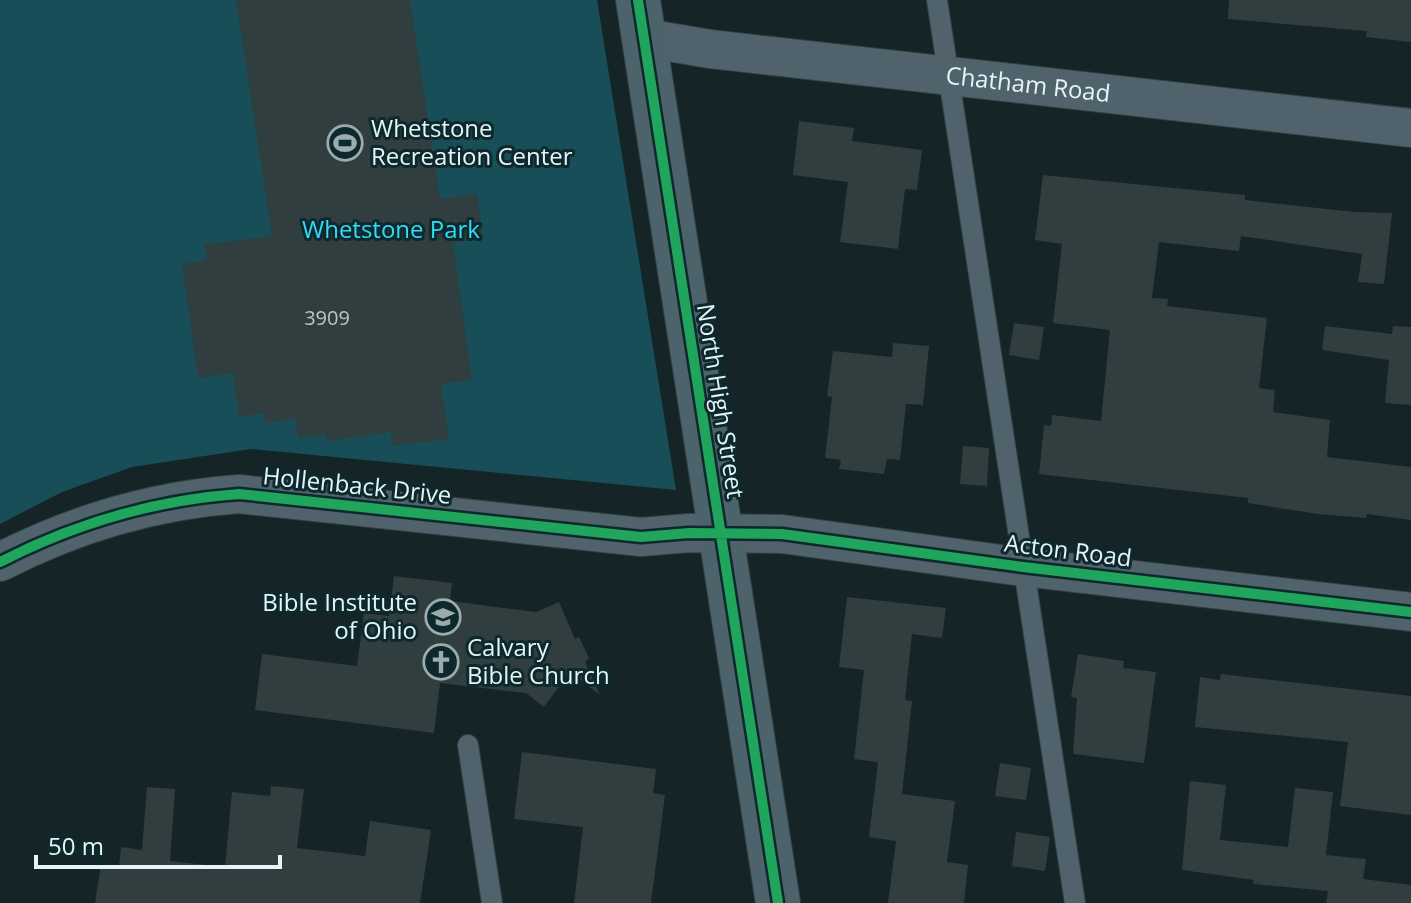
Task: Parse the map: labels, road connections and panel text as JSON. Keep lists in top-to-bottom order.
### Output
{
  "streets": {
    "main road": ["North High Street"],
    "street": ["Chatham Road", "Hollenback Drive", "Acton Road"]
  },
  "crossings": [
    ["Chatham Road", "North High Street"],
    ["North High Street", "Hollenback Drive"],
    ["North High Street", "Acton Road"],
    ["Hollenback Drive", "Acton Road"]
  ],
  "parks": ["Whetstone Park"],
  "places": {
    "sports": ["Whetstone Recreation Center"],
    "school or university": ["Bible Institute of Ohio"],
    "church": ["Calvary Bible Church"]
  },
  "house_numbers": ["3909"],
  "scale_bar": "50 m"
}
